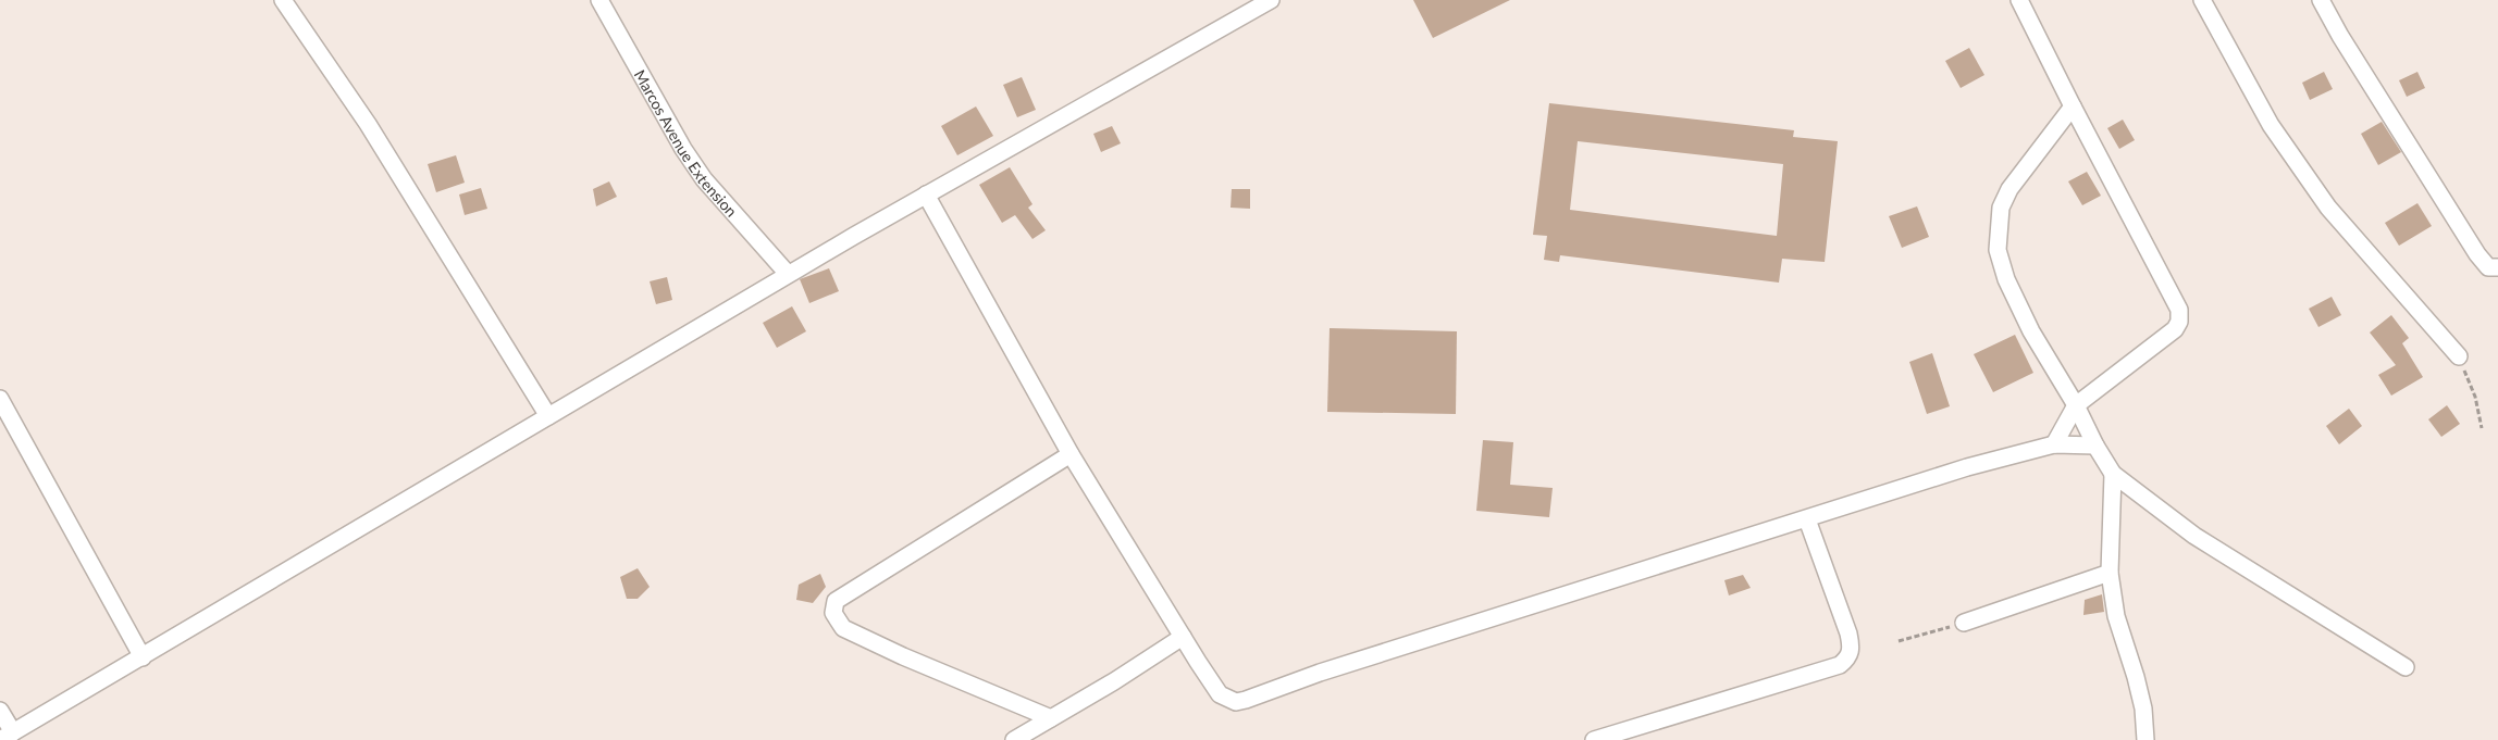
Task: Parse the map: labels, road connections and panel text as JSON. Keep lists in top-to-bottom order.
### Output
{
  "streets": {
    "street": ["Marcos Avenue Extension"]
  }
}
